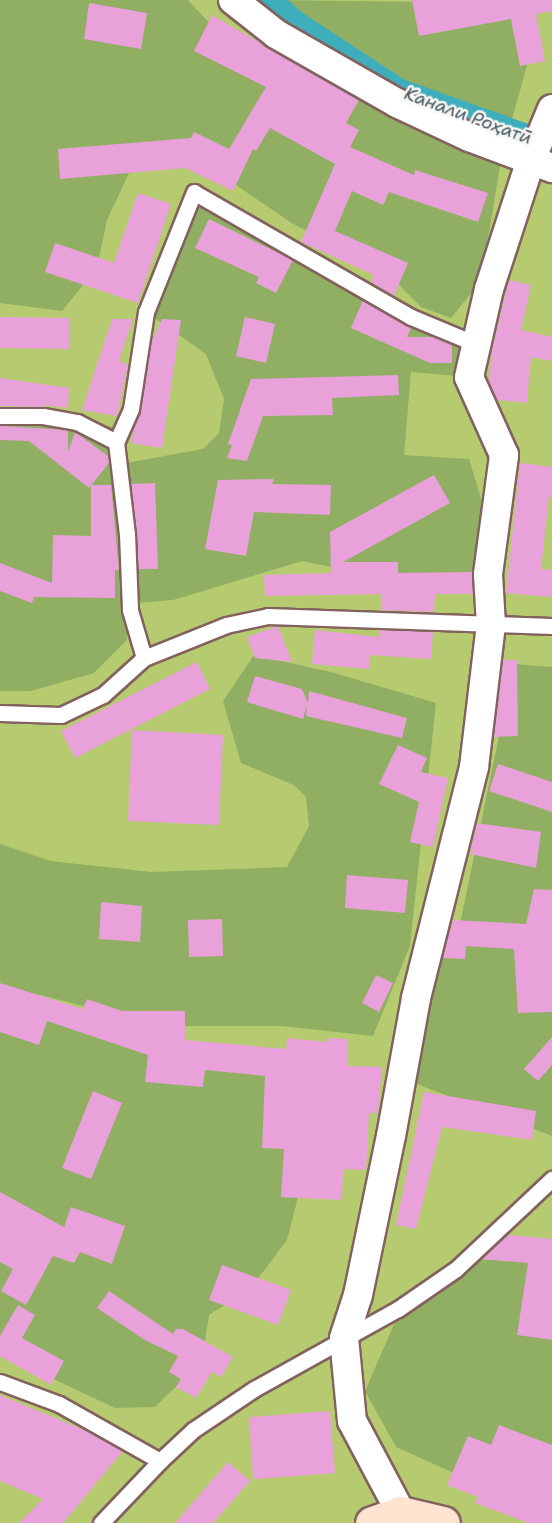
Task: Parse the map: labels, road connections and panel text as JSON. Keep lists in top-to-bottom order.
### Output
{
  "water": ["Канали Роҳатӣ"]
}
